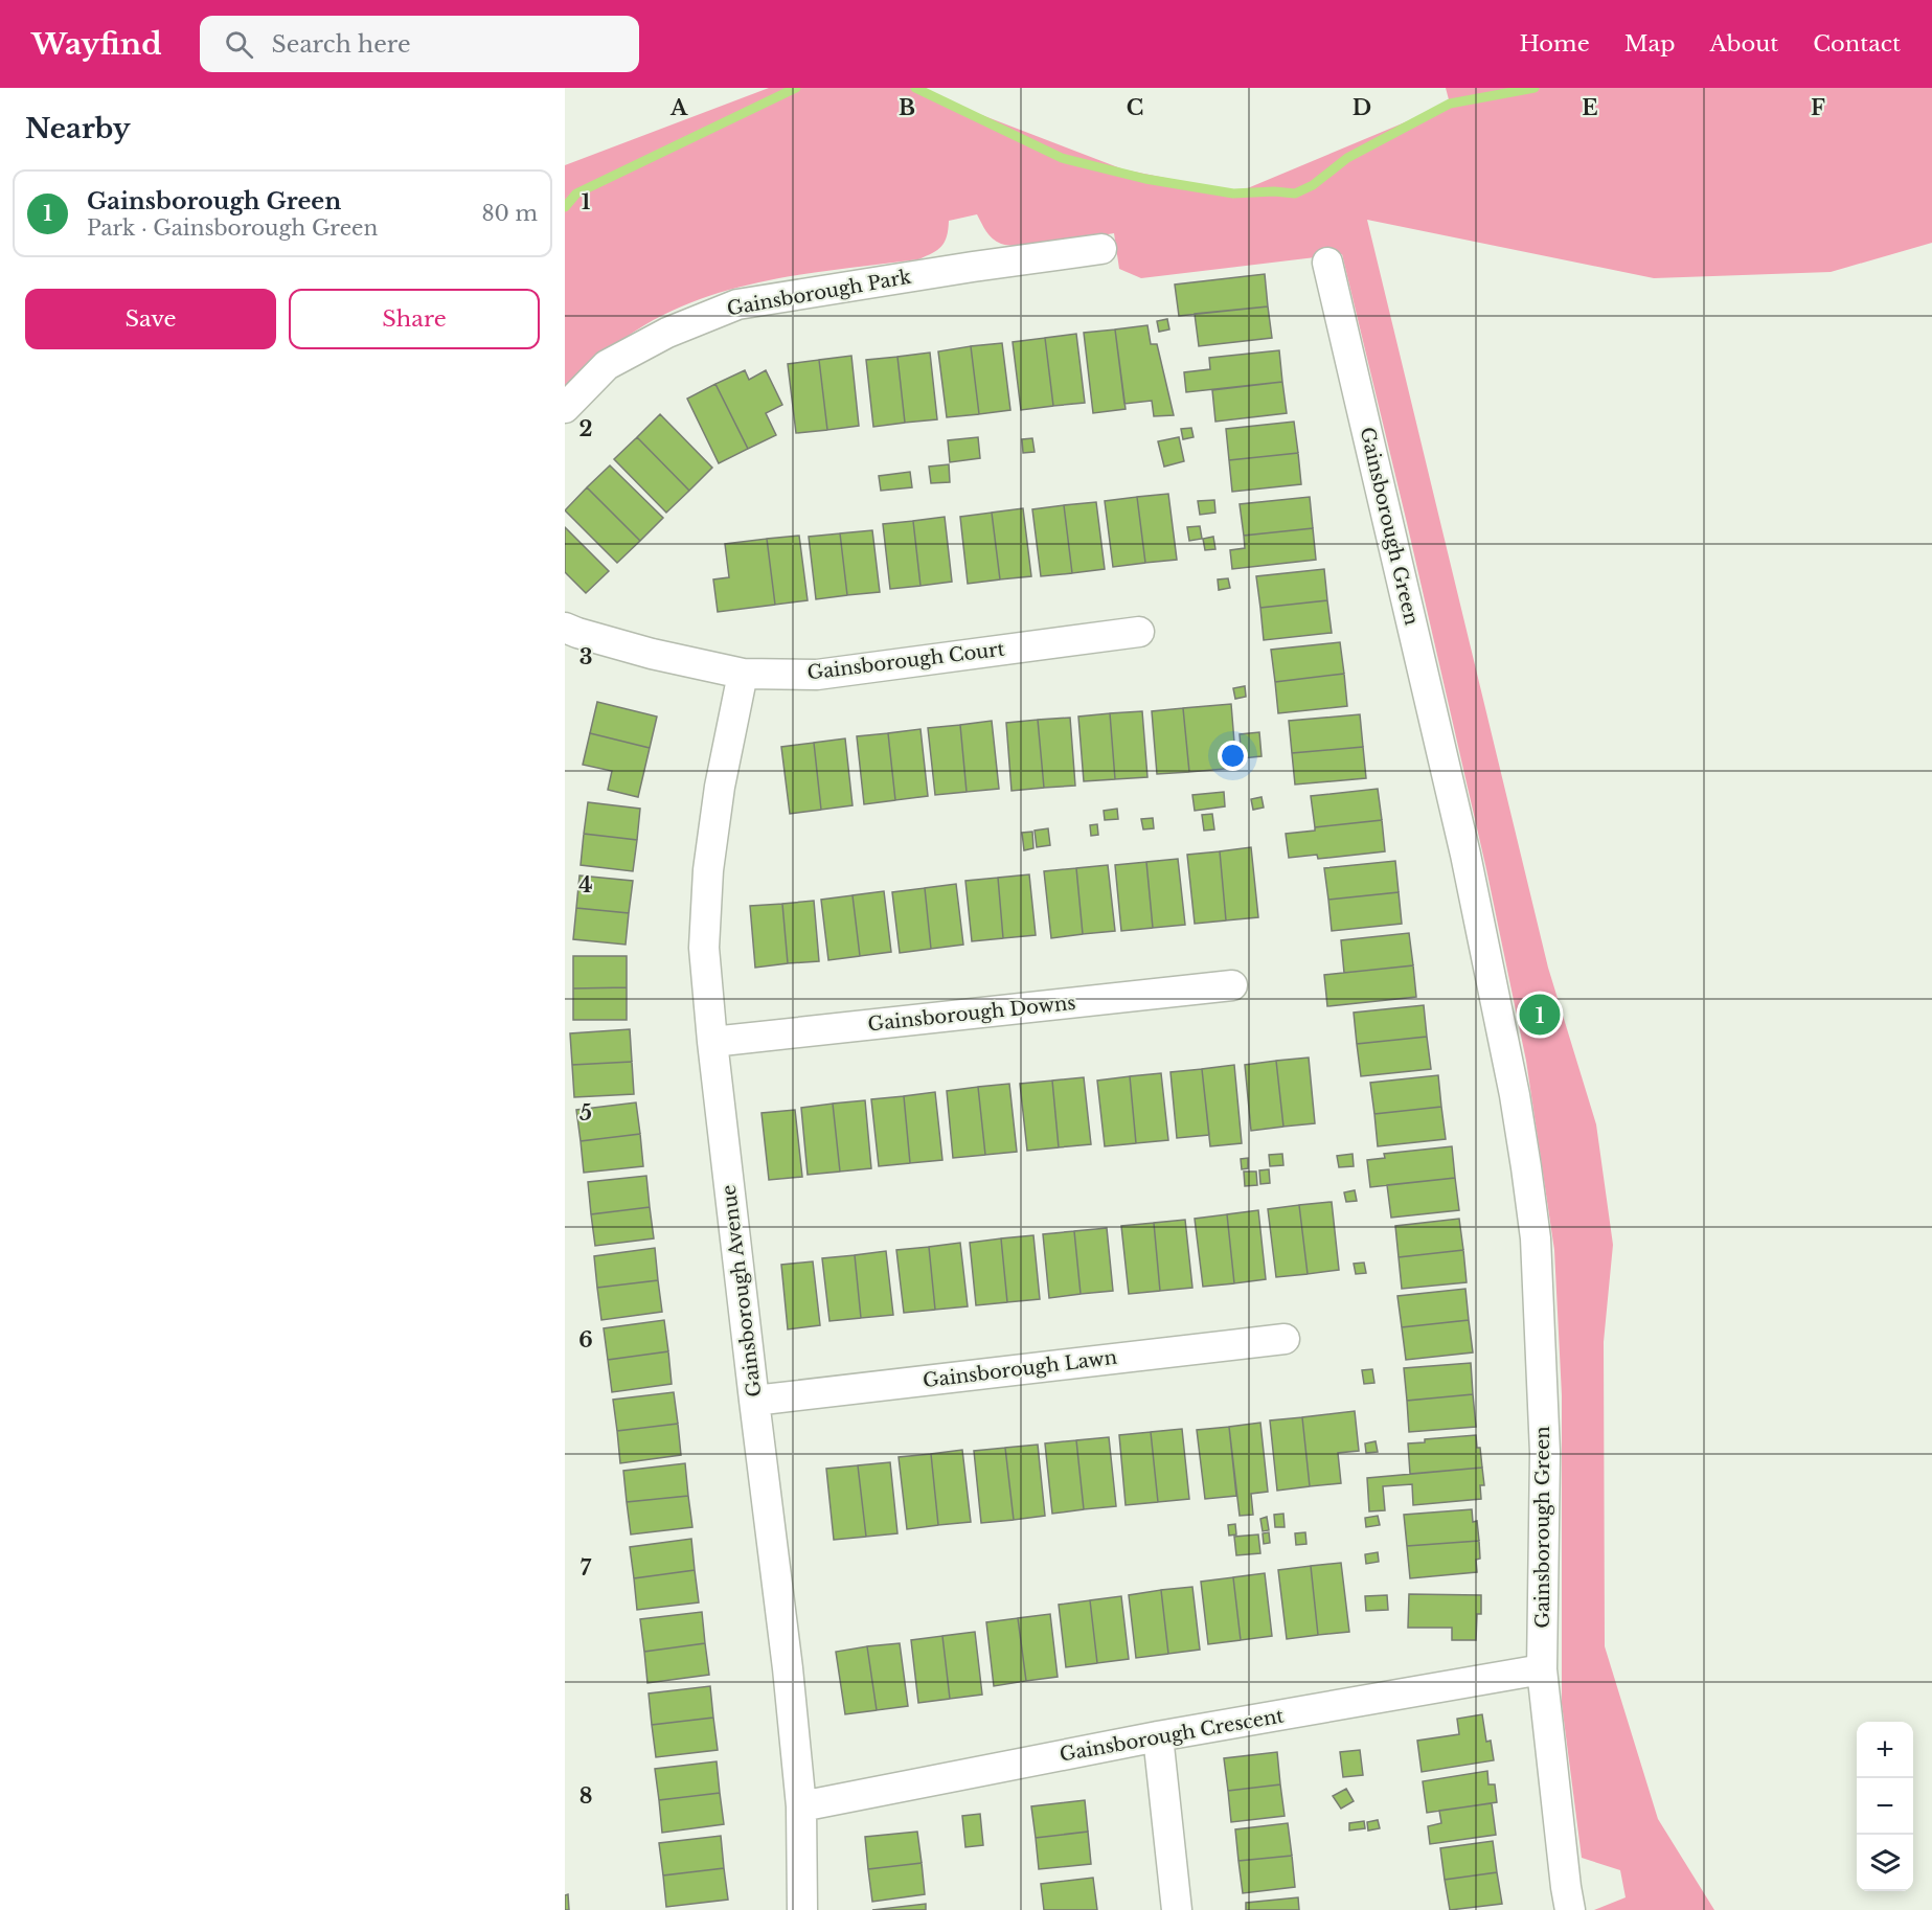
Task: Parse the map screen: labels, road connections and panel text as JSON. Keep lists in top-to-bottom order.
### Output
{
  "streets": {
    "street": [
      "Gainsborough Park",
      "Gainsborough Green",
      "Gainsborough Court",
      "Gainsborough Downs",
      "Gainsborough Avenue",
      "Gainsborough Lawn",
      "Gainsborough Crescent"
    ]
  },
  "crossings": [
    ["Gainsborough Green", "Gainsborough Crescent"],
    ["Gainsborough Court", "Gainsborough Avenue"],
    ["Gainsborough Downs", "Gainsborough Avenue"],
    ["Gainsborough Avenue", "Gainsborough Lawn"],
    ["Gainsborough Avenue", "Gainsborough Crescent"]
  ],
  "page": {
    "header": "Wayfind",
    "search": "Search here",
    "nav": [
      "Home",
      "Map",
      "About",
      "Contact"
    ],
    "heading": "Nearby",
    "list": [
      {
        "mark": "1",
        "name": "Gainsborough Green",
        "note": "Park · Gainsborough Green",
        "value": "80 m"
      }
    ],
    "buttons": ["Save", "Share"],
    "pins": "1",
    "map_buttons": ["+", "−"]
  },
  "grid": {
    "columns": [
      "A",
      "B",
      "C",
      "D",
      "E",
      "F"
    ],
    "rows": [
      "1",
      "2",
      "3",
      "4",
      "5",
      "6",
      "7",
      "8"
    ]
  }
}
